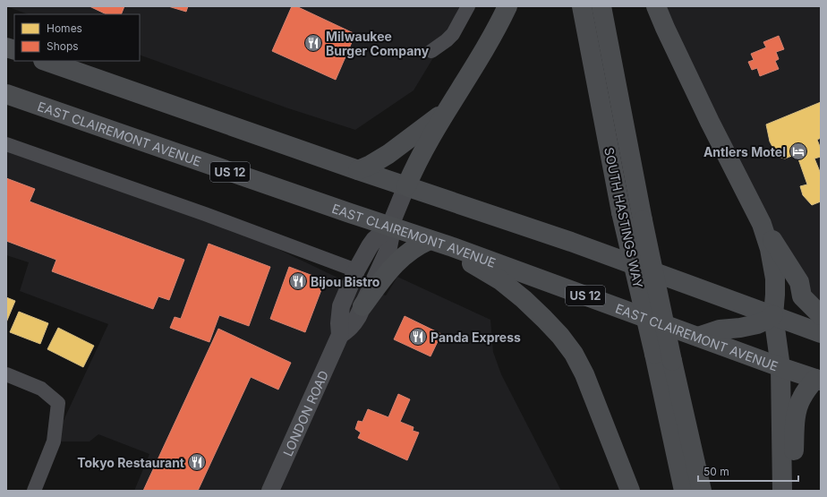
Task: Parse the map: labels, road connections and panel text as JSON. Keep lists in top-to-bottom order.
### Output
{
  "streets": {
    "main road": ["EAST CLAIREMONT AVENUE", "US 12", "SOUTH HASTINGS WAY"],
    "street": ["LONDON ROAD"]
  },
  "crossings": [
    ["EAST CLAIREMONT AVENUE", "LONDON ROAD"]
  ],
  "places": {
    "restaurant": [
      "Milwaukee Burger Company",
      "Bijou Bistro",
      "Panda Express",
      "Tokyo Restaurant"
    ],
    "hotel": ["Antlers Motel"]
  },
  "legend": ["Homes", "Shops"],
  "scale_bar": "50 m"
}
